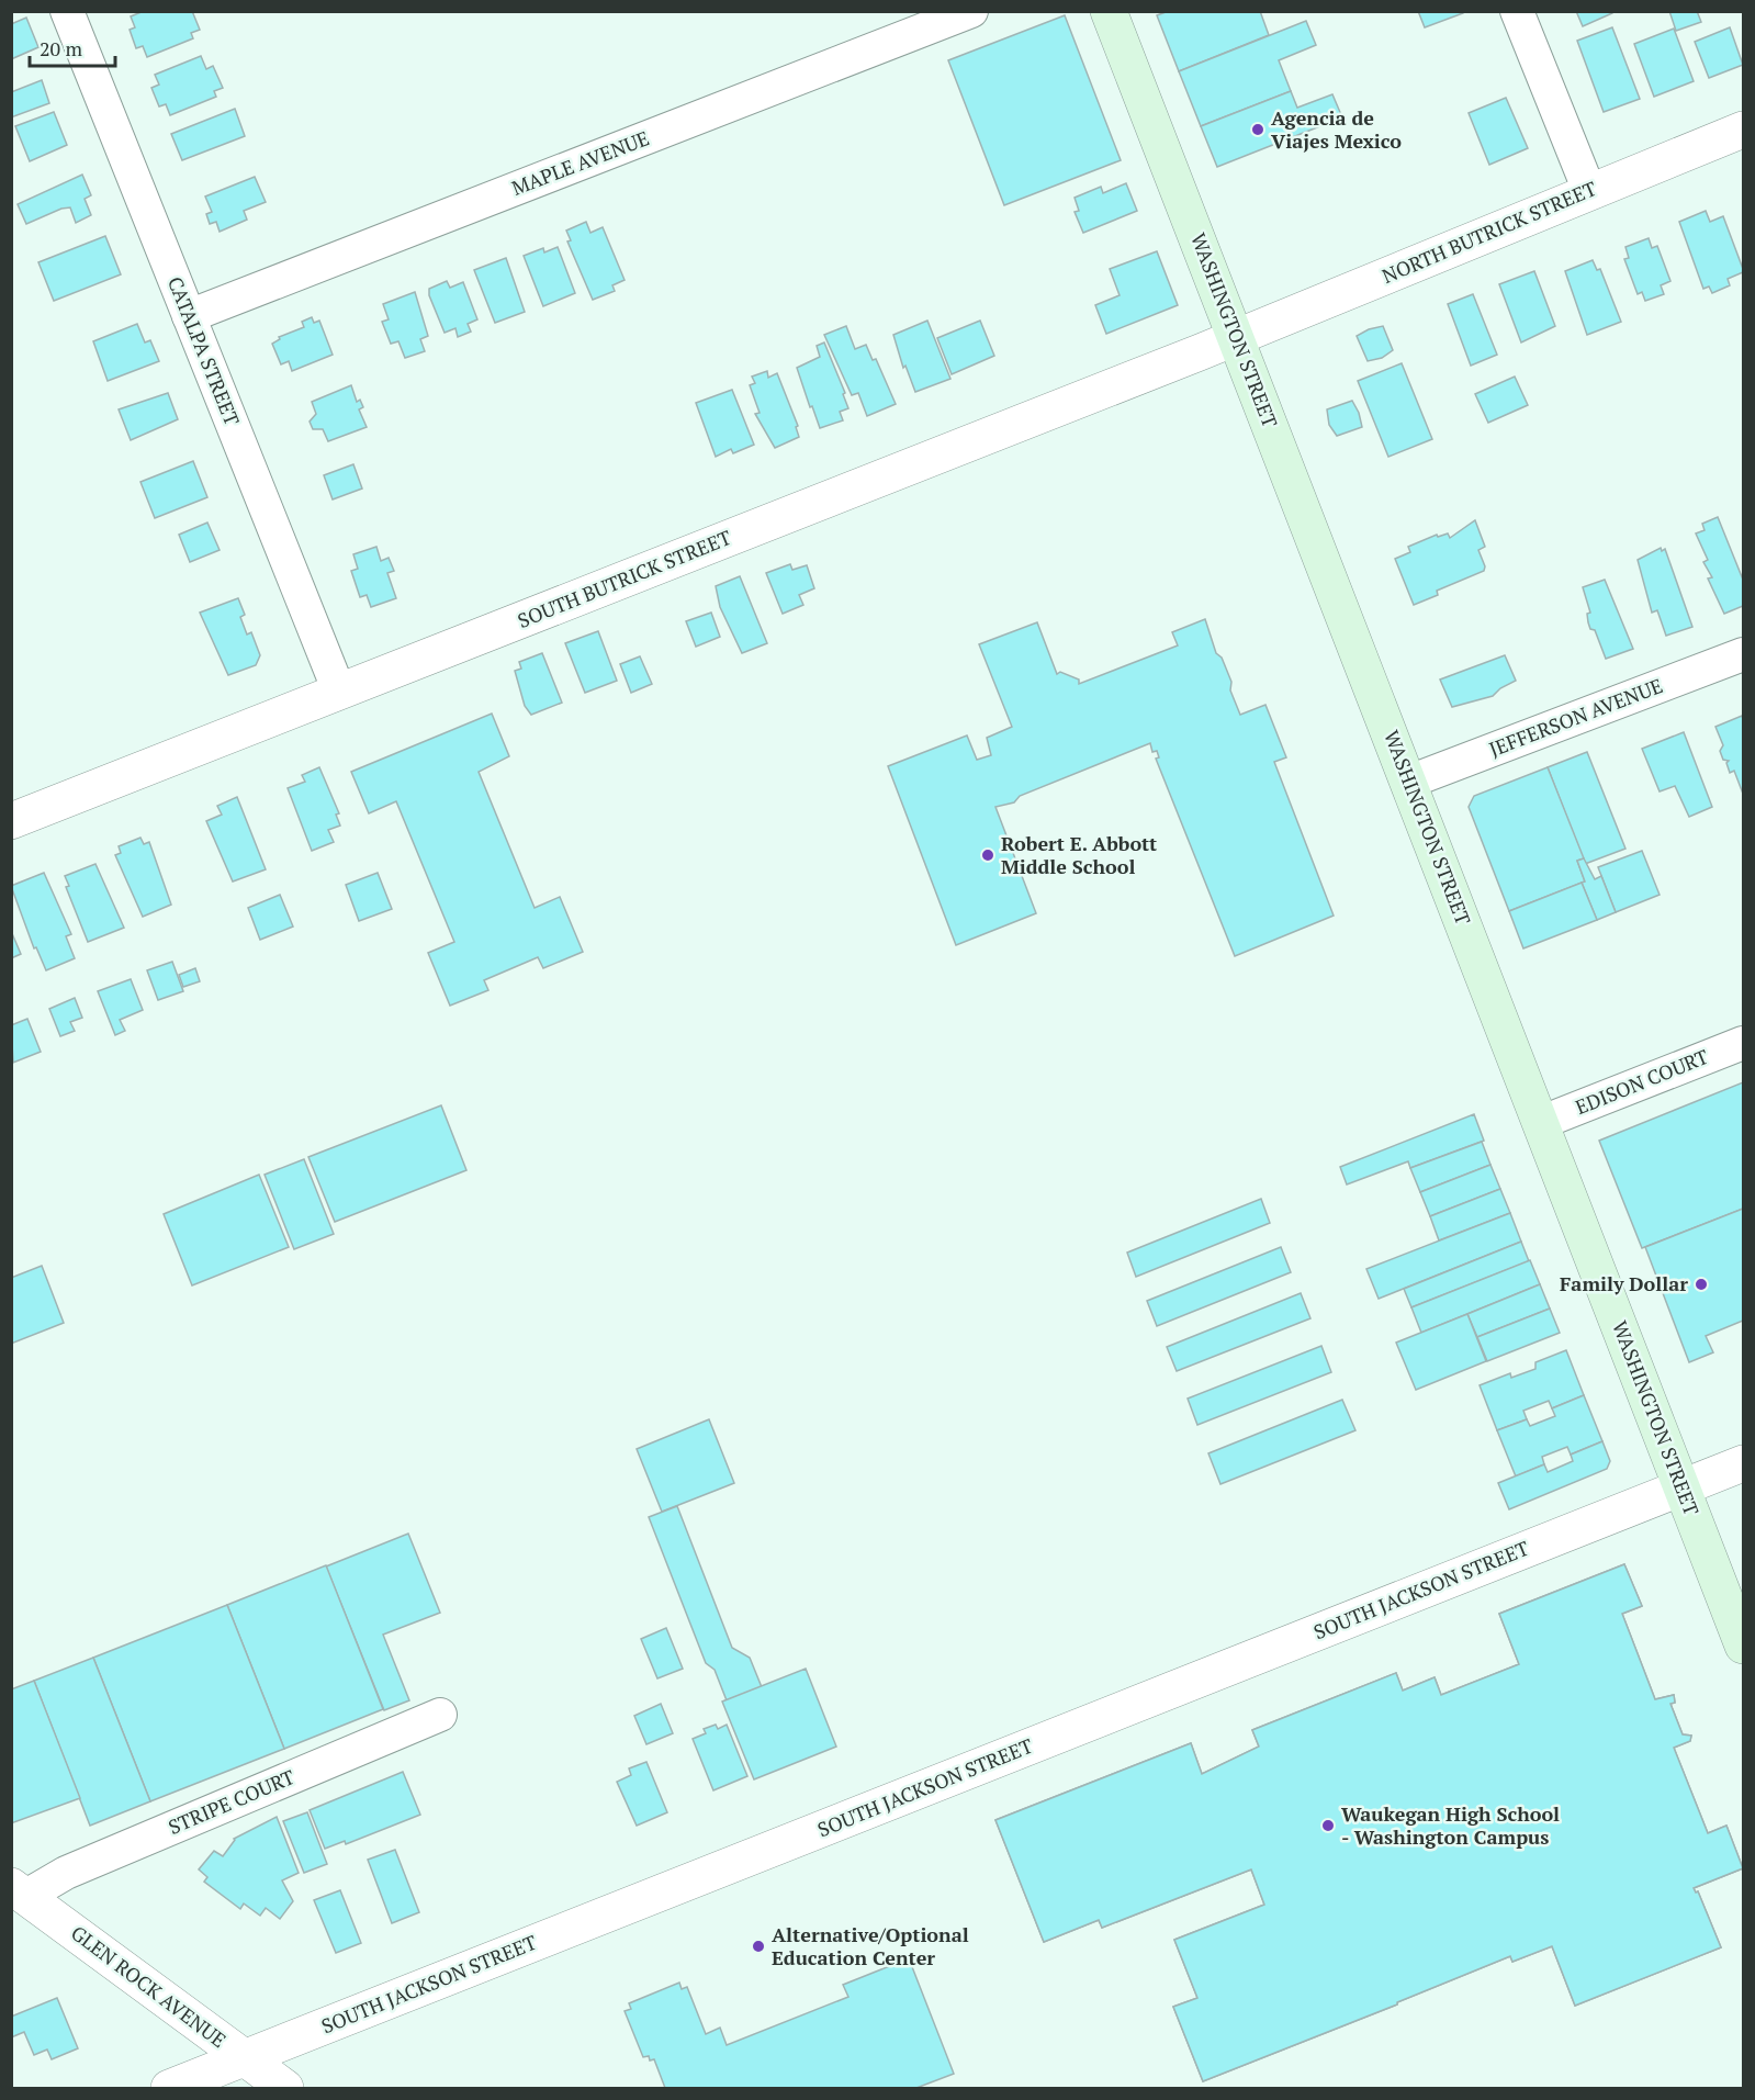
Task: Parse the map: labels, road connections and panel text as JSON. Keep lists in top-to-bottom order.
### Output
{
  "streets": {
    "main road": ["WASHINGTON STREET"],
    "street": [
      "MAPLE AVENUE",
      "NORTH BUTRICK STREET",
      "CATALPA STREET",
      "SOUTH BUTRICK STREET",
      "JEFFERSON AVENUE",
      "EDISON COURT",
      "SOUTH JACKSON STREET",
      "STRIPE COURT",
      "GLEN ROCK AVENUE"
    ]
  },
  "crossings": [
    ["MAPLE AVENUE", "CATALPA STREET"],
    ["NORTH BUTRICK STREET", "WASHINGTON STREET"],
    ["NORTH BUTRICK STREET", "SOUTH BUTRICK STREET"],
    ["WASHINGTON STREET", "SOUTH BUTRICK STREET"],
    ["WASHINGTON STREET", "JEFFERSON AVENUE"],
    ["WASHINGTON STREET", "EDISON COURT"],
    ["WASHINGTON STREET", "SOUTH JACKSON STREET"],
    ["CATALPA STREET", "SOUTH BUTRICK STREET"],
    ["SOUTH JACKSON STREET", "GLEN ROCK AVENUE"],
    ["STRIPE COURT", "GLEN ROCK AVENUE"]
  ],
  "places": [
    "Agencia de Viajes Mexico",
    "Robert E. Abbott Middle School",
    "Family Dollar",
    "Waukegan High School - Washington Campus",
    "Alternative/Optional Education Center"
  ],
  "scale_bar": "20 m"
}
